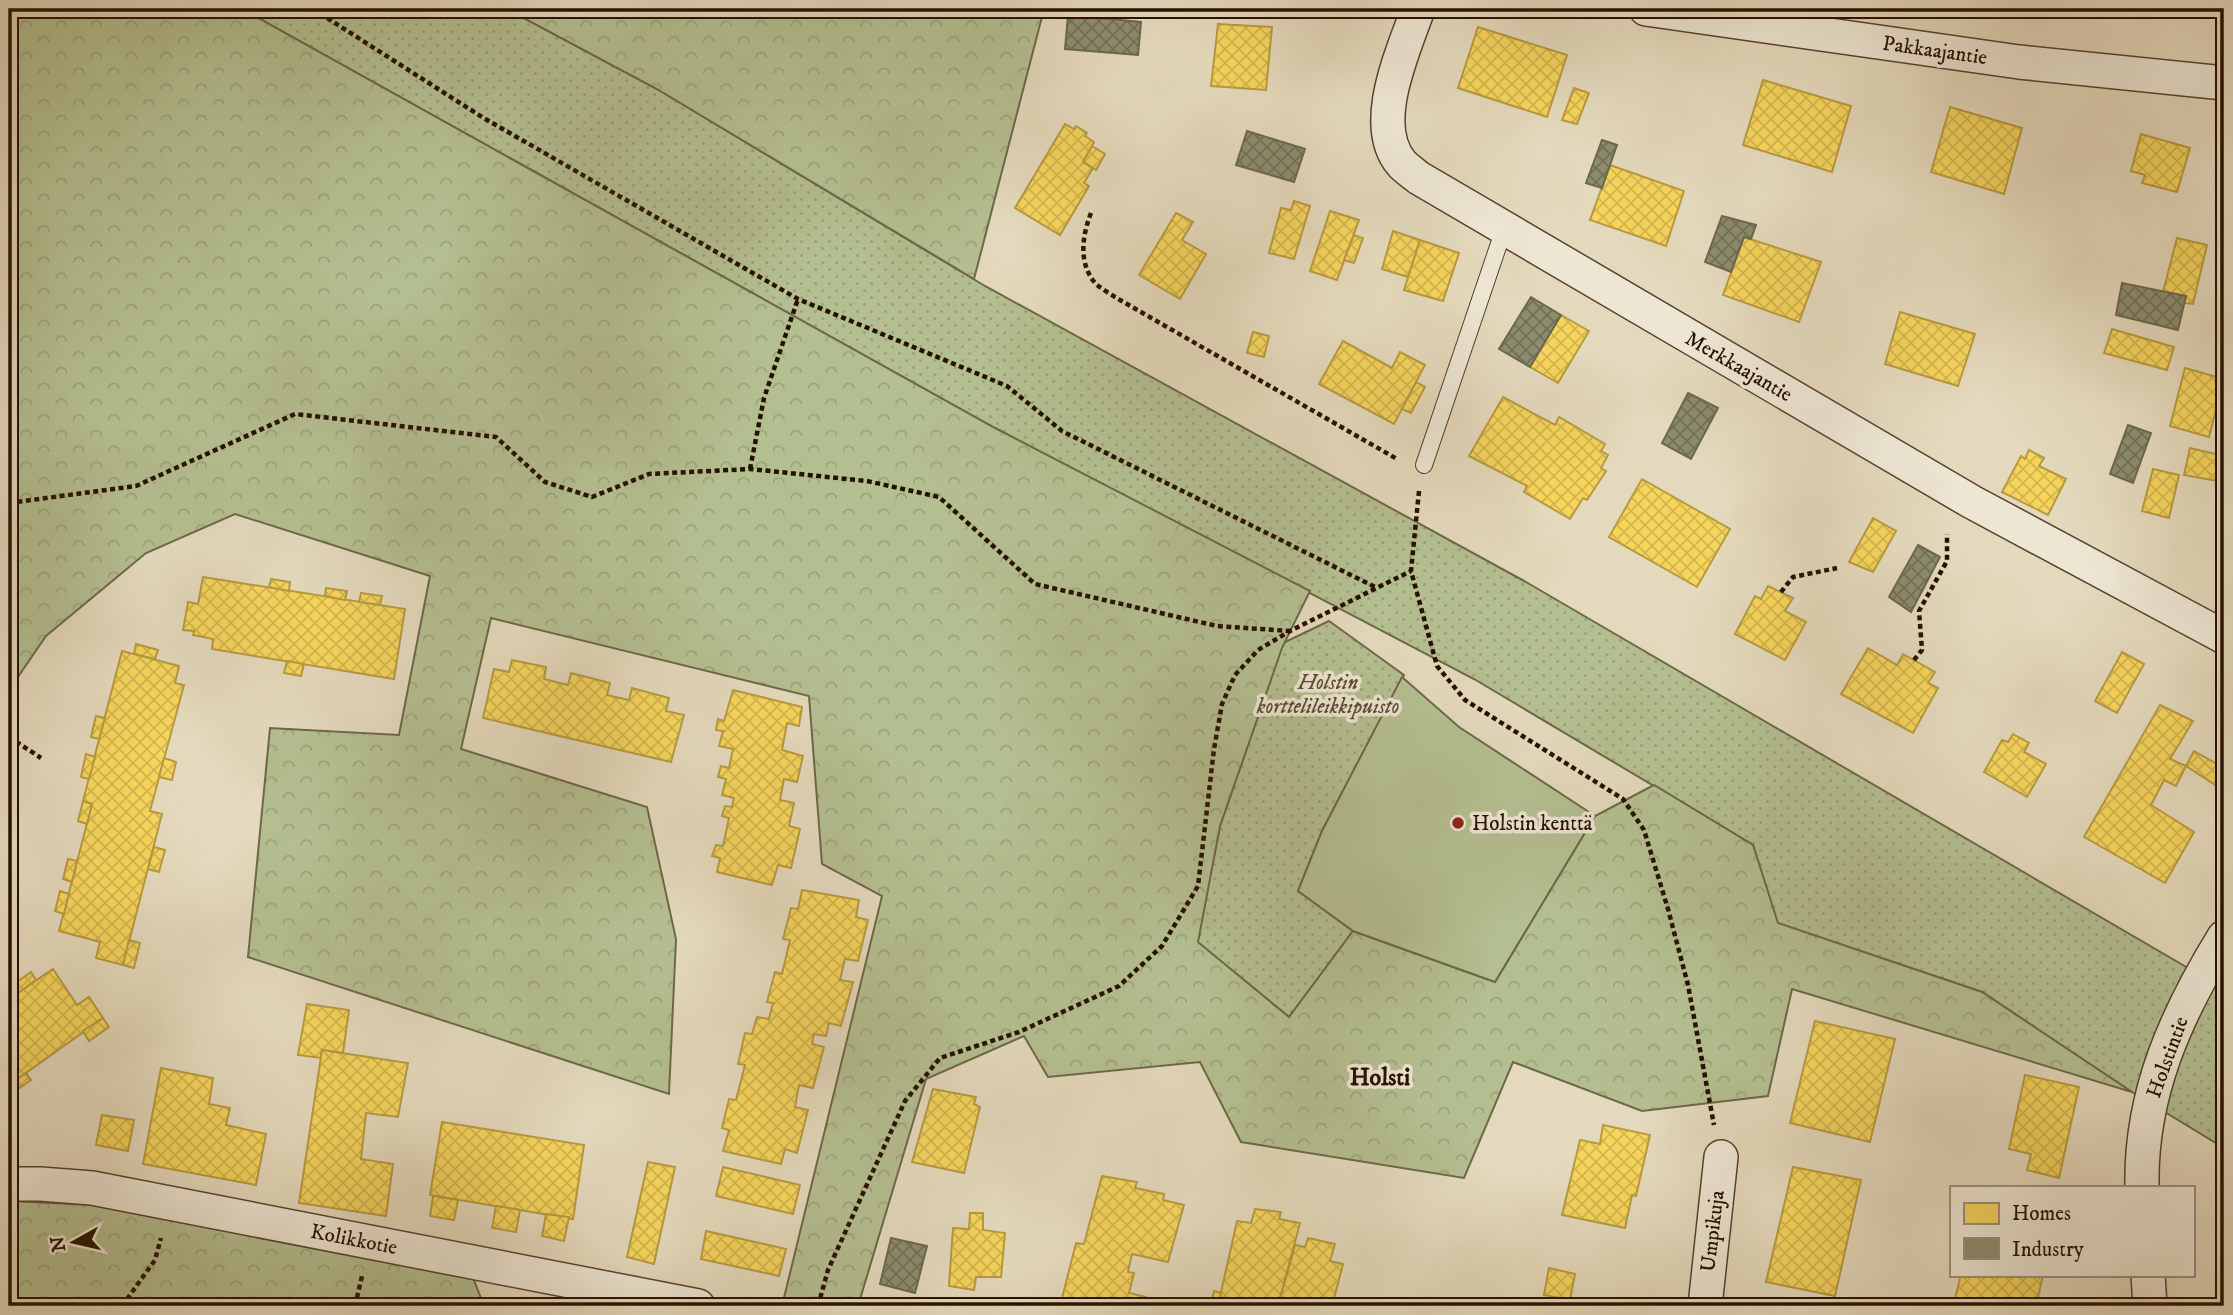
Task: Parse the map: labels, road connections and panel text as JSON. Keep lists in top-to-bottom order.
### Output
{
  "streets": {
    "street": [
      "Pakkaajantie",
      "Merkkaajantie",
      "Holstintie",
      "Umpikuja",
      "Kolikkotie"
    ]
  },
  "districts": ["Holsti"],
  "parks": ["Holstin korttelileikkipuisto"],
  "places": ["Holstin kenttä"],
  "legend": ["Homes", "Industry"],
  "north": "left"
}
